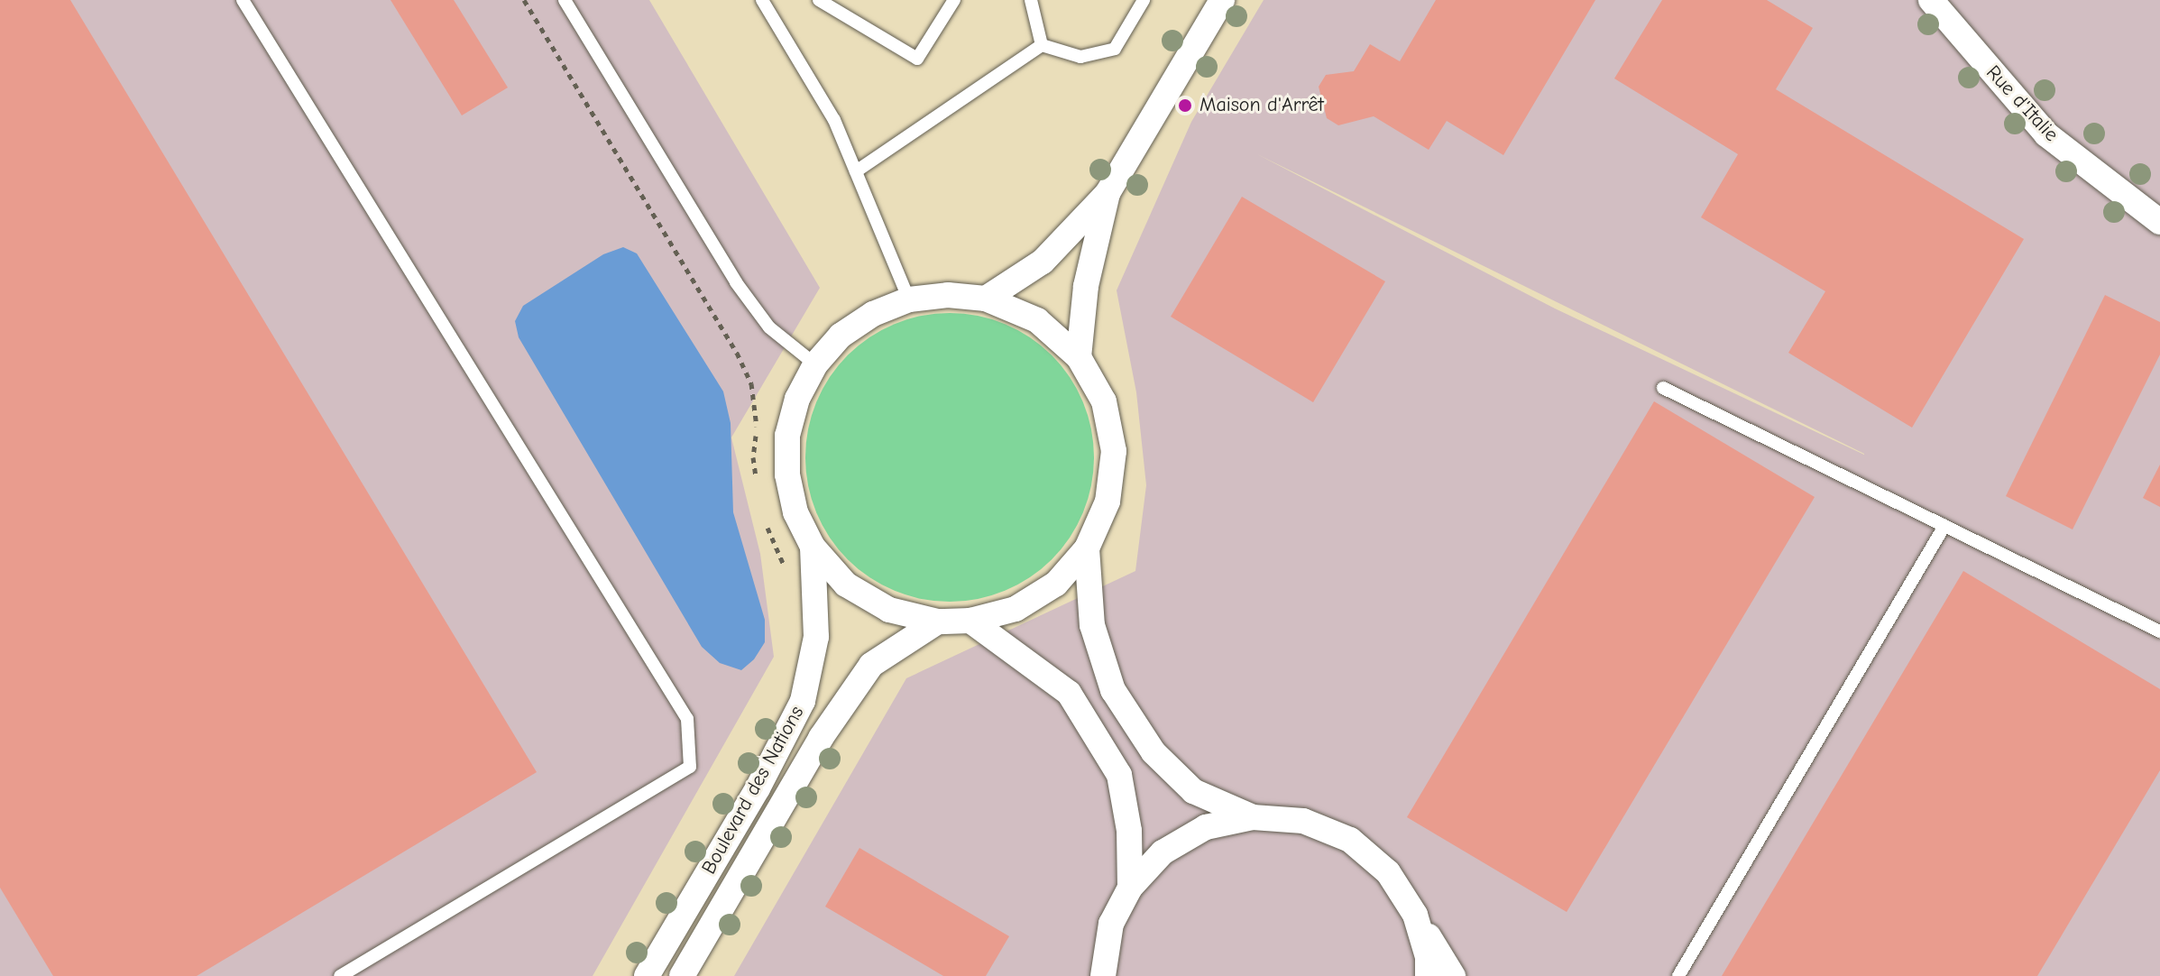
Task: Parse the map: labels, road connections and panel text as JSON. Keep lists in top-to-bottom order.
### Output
{
  "streets": {
    "street": ["Rue d'Italie", "Boulevard des Nations"]
  },
  "places": ["Maison d'Arrêt"]
}
